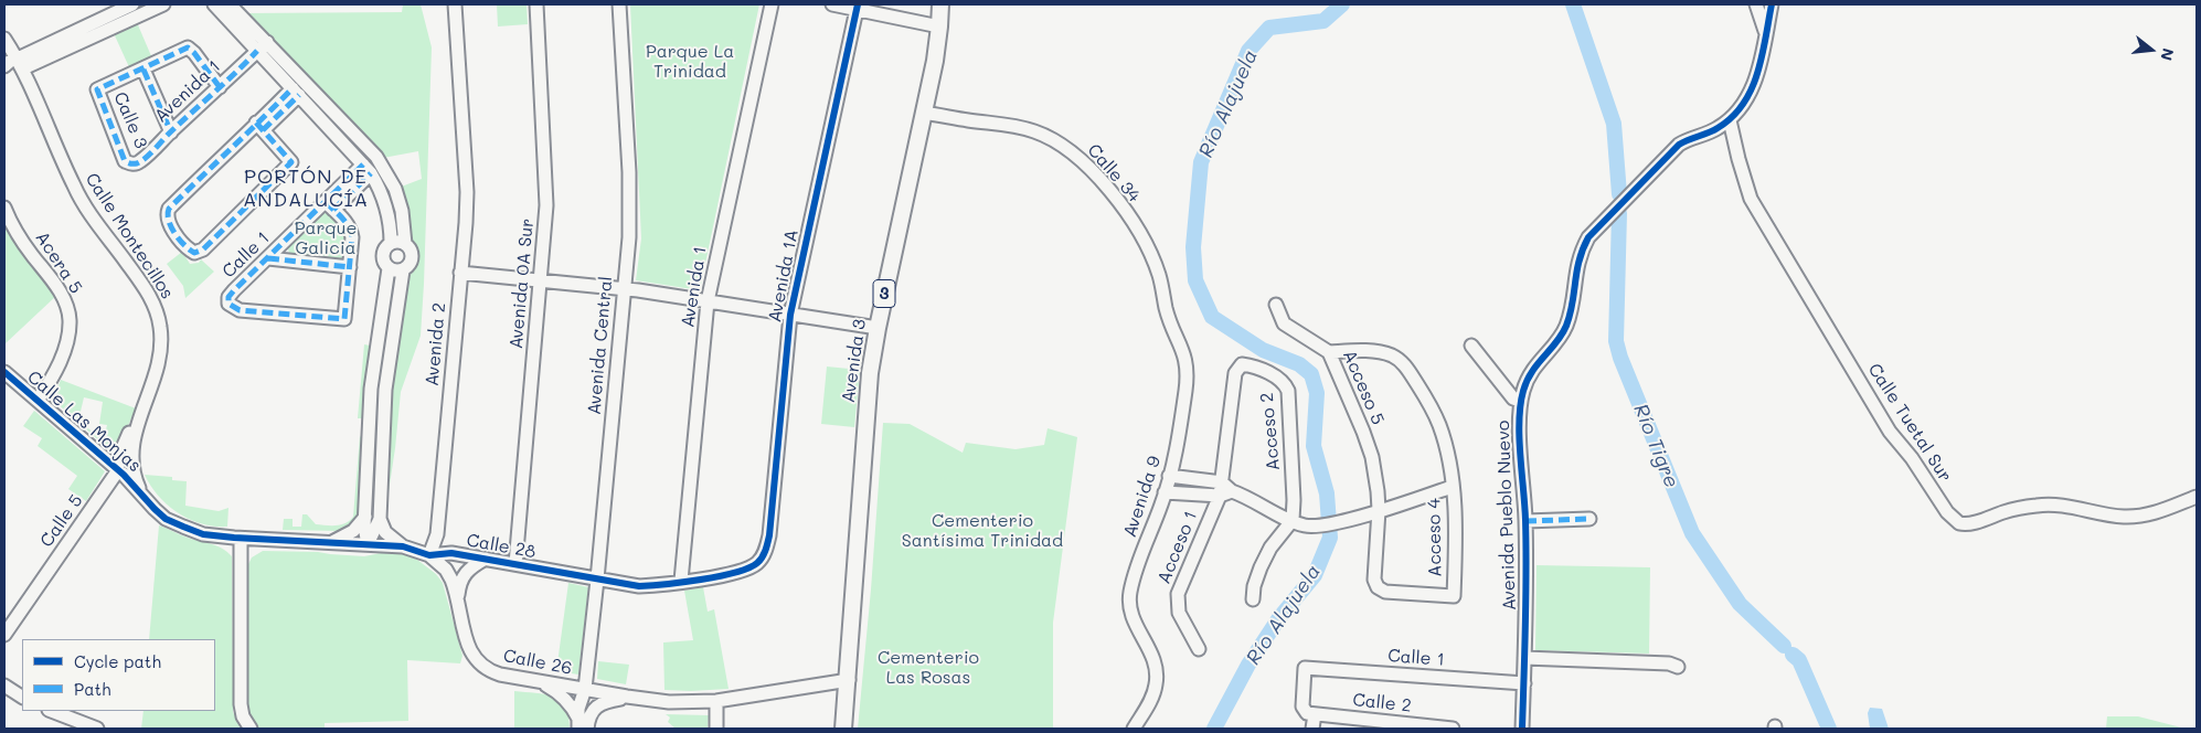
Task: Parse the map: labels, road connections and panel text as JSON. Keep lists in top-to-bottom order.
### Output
{
  "streets": {
    "main road": ["3", "Avenida 3"],
    "street": [
      "Avenida 1",
      "Calle 3",
      "Calle 34",
      "Calle Montecillos",
      "Calle 1",
      "Acera 5",
      "Avenida 1A",
      "Avenida 0A Sur",
      "Avenida 2",
      "Avenida Central",
      "Acceso 5",
      "Calle Las Monjas",
      "Calle Tuetal Sur",
      "Acceso 2",
      "Avenida 9",
      "Avenida Pueblo Nuevo",
      "Calle 5",
      "Acceso 4",
      "Calle 28",
      "Acceso 1",
      "Calle 26",
      "Calle 2"
    ]
  },
  "crossings": [
    ["Avenida 1", "Calle 3"],
    ["Avenida 1", "Calle 28"],
    ["Calle 34", "Avenida 3"],
    ["Calle 34", "Avenida 9"],
    ["Calle Montecillos", "Calle Las Monjas"],
    ["Calle Montecillos", "Calle 5"],
    ["Calle Montecillos", "Calle 28"],
    ["Calle 1", "Avenida Pueblo Nuevo"],
    ["Calle 1", "Calle 2"],
    ["Acera 5", "Calle Las Monjas"],
    ["Avenida 1A", "Calle 28"],
    ["Avenida 0A Sur", "Calle 28"],
    ["Avenida 2", "Calle 28"],
    ["Avenida Central", "Calle 28"],
    ["Avenida Central", "Calle 26"],
    ["Avenida 3", "Calle 26"],
    ["Acceso 5", "Acceso 4"],
    ["Calle Las Monjas", "Calle 5"],
    ["Calle Las Monjas", "Calle 28"],
    ["Calle Tuetal Sur", "Avenida Pueblo Nuevo"],
    ["Acceso 2", "Acceso 1"]
  ],
  "districts": ["PORTÓN DE ANDALUCÍA"],
  "water": ["Río Alajuela", "Río Tigre"],
  "parks": [
    "Parque La Trinidad",
    "Parque Galicia",
    "Cementerio Santísima Trinidad",
    "Cementerio Las Rosas"
  ],
  "legend": ["Cycle path", "Path"],
  "north": "right"
}
